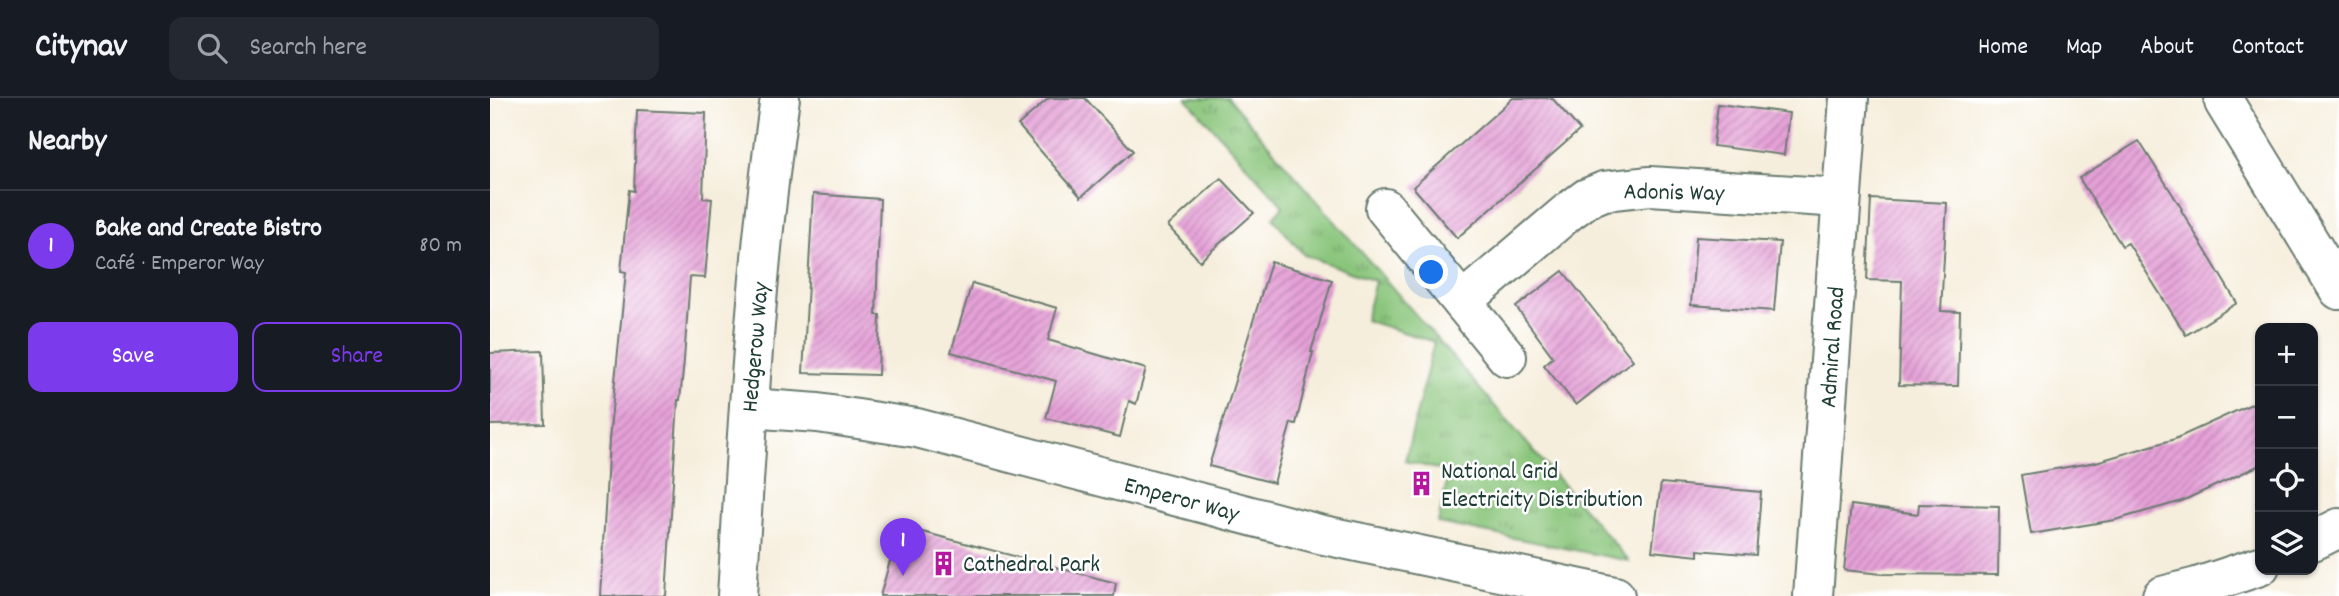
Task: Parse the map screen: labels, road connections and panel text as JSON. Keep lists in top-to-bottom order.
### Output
{
  "streets": {
    "street": [
      "Adonis Way",
      "Hedgerow Way",
      "Admiral Road",
      "Emperor Way"
    ]
  },
  "crossings": [
    ["Adonis Way", "Admiral Road"],
    ["Hedgerow Way", "Emperor Way"]
  ],
  "places": {
    "building": ["National Grid Electricity Distribution", "Cathedral Park"]
  },
  "page": {
    "header": "Citynav",
    "search": "Search here",
    "nav": [
      "Home",
      "Map",
      "About",
      "Contact"
    ],
    "heading": "Nearby",
    "list": [
      {
        "mark": "1",
        "name": "Bake and Create Bistro",
        "note": "Café · Emperor Way",
        "value": "80 m"
      }
    ],
    "buttons": ["Save", "Share"],
    "map_buttons": ["+", "−"],
    "pins": "1"
  }
}
